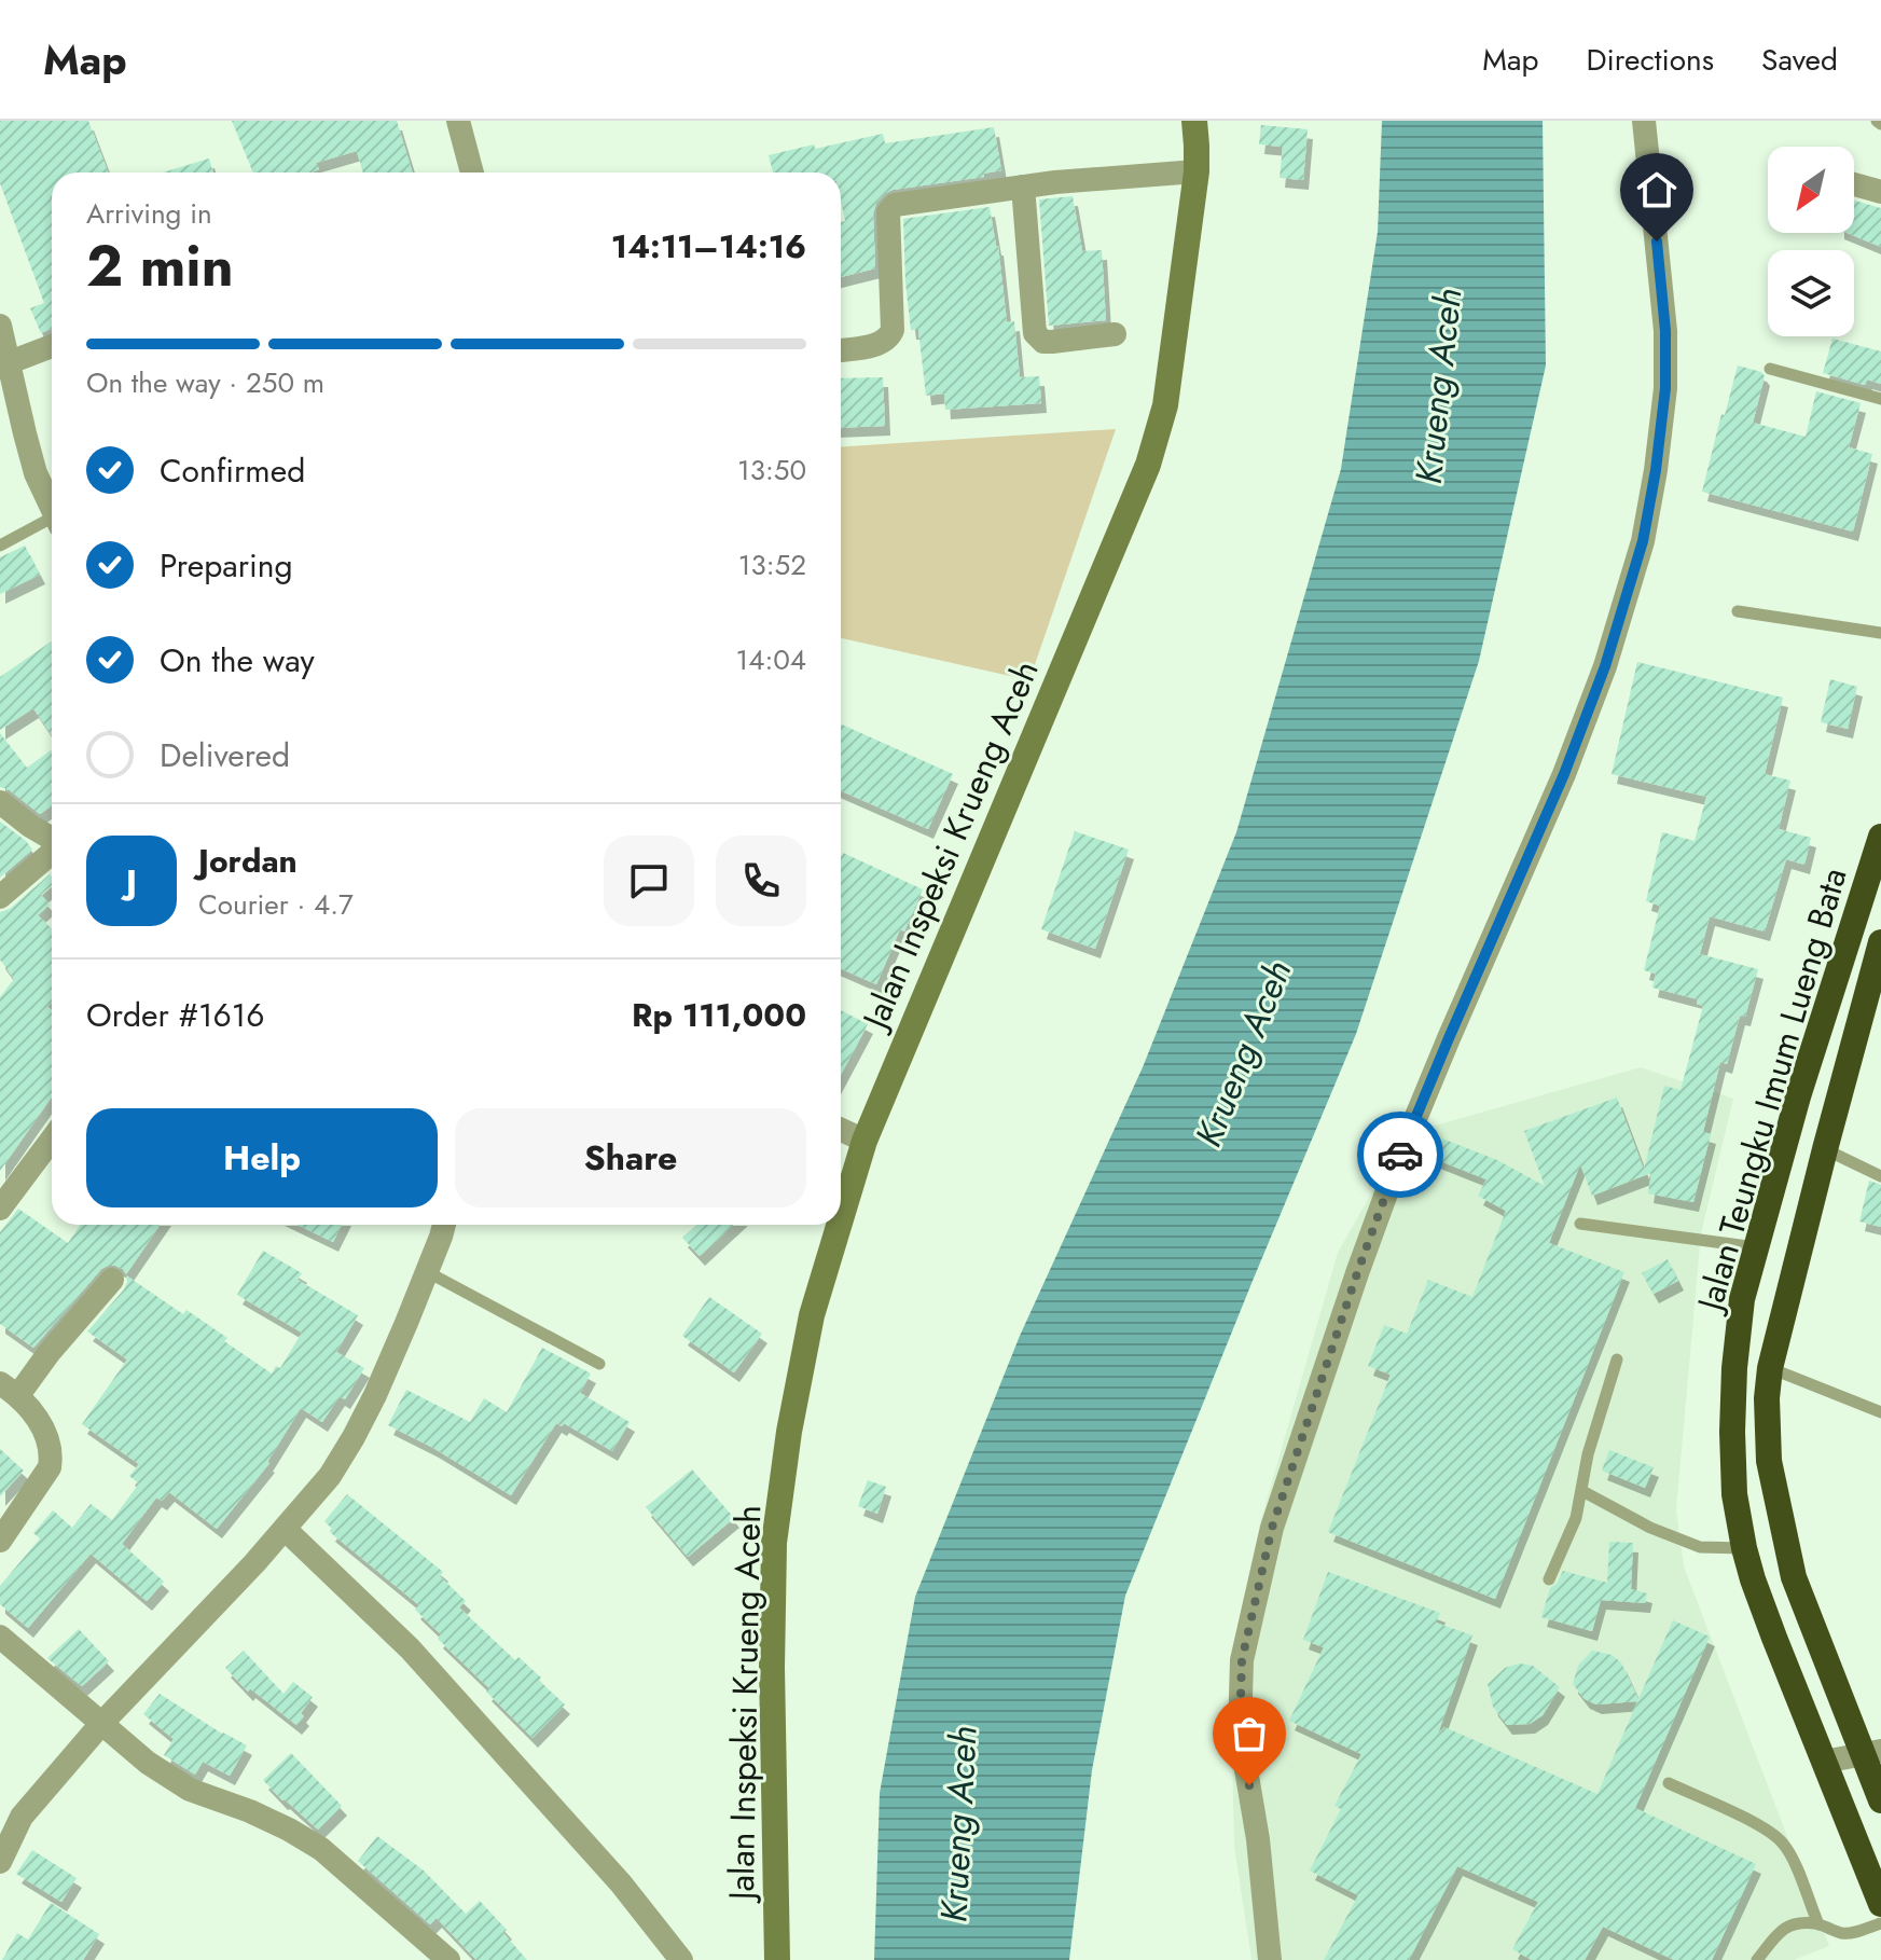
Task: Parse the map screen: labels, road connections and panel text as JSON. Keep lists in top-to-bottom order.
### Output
{
  "streets": {
    "highway": ["Jalan Teungku Imum Lueng Bata"],
    "street": ["Jalan Inspeksi Krueng Aceh"]
  },
  "water": ["Krueng Aceh"],
  "north": "bottom left",
  "page": {
    "header": "Map",
    "nav": ["Map", "Directions", "Saved"],
    "heading": ["2 min", "Arriving in", "14:11–14:16"],
    "panel": [
      "Jordan",
      "Courier · 4.7",
      "Order #1616",
      "Rp 111,000"
    ],
    "bar": "On the way · 250 m",
    "list": [
      ["Confirmed", "13:50"],
      ["Preparing", "13:52"],
      ["On the way", "14:04"],
      "Delivered"
    ],
    "round": "J",
    "buttons": ["Help", "Share"]
  }
}
